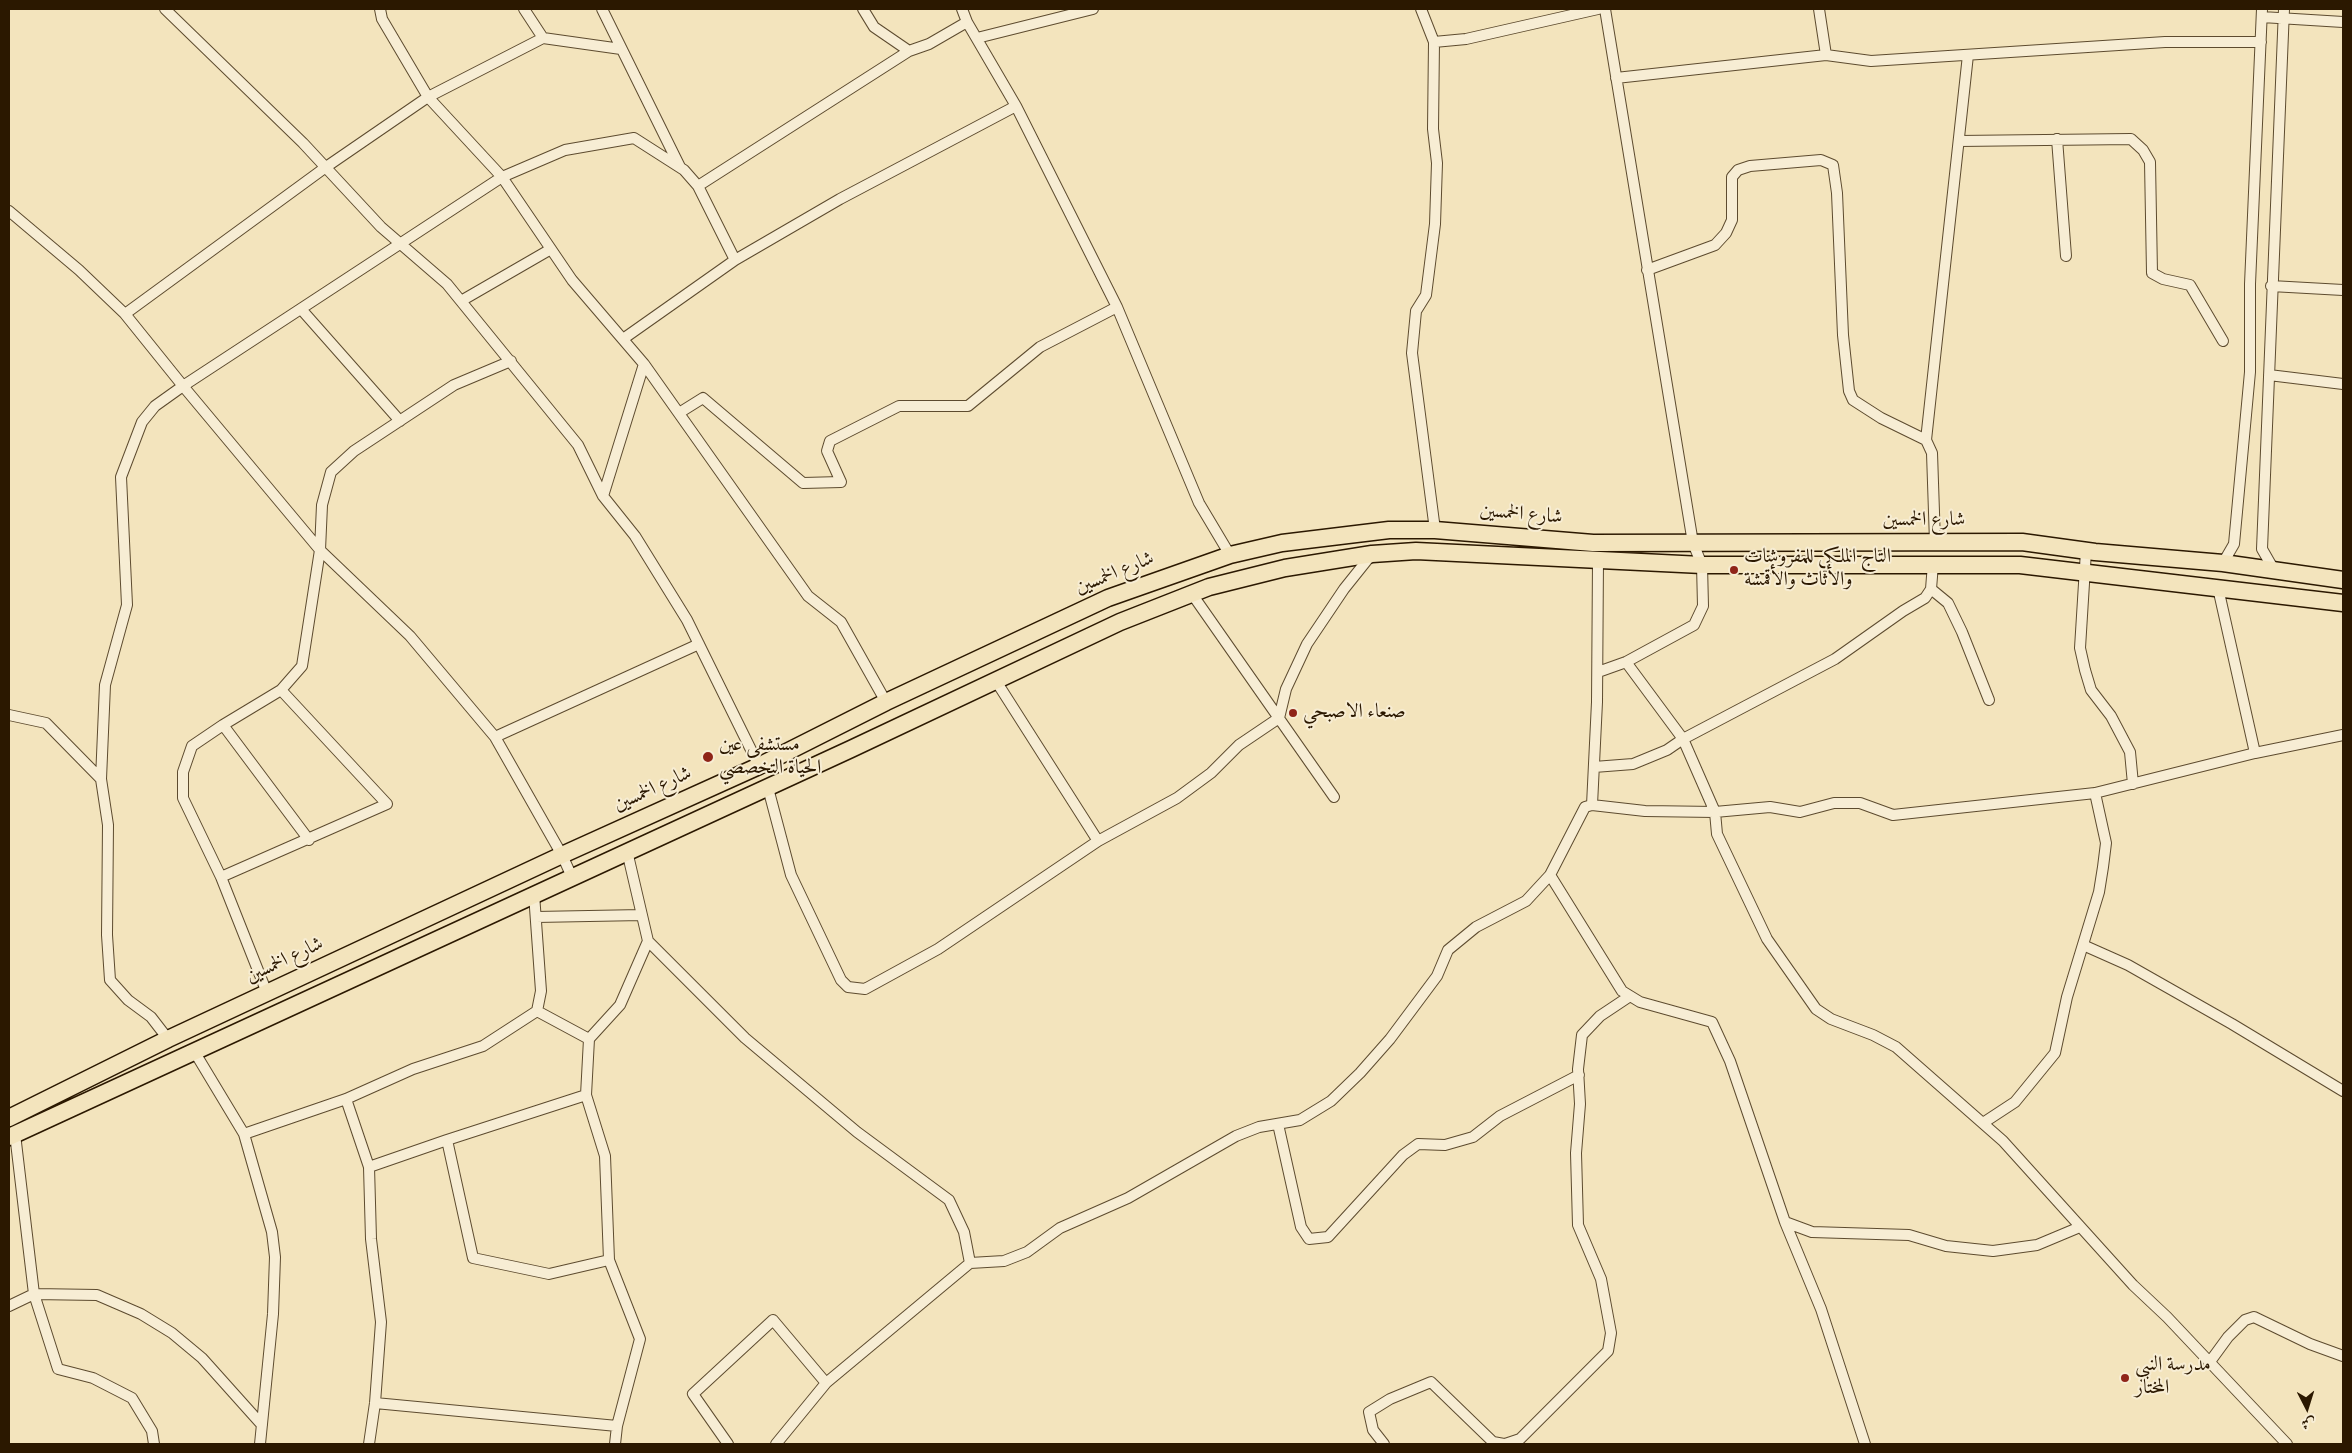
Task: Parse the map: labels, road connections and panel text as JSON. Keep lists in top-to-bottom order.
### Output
{
  "streets": {
    "main road": ["شارع الخمسين"]
  },
  "places": [
    "التاج الملكي للمفروشات والأثاث والأقمشة",
    "صنعاء الاصبحي",
    "مستشفى عين الحياة التخصصي",
    "مدرسة النبي المختار"
  ],
  "north": "bottom"
}
